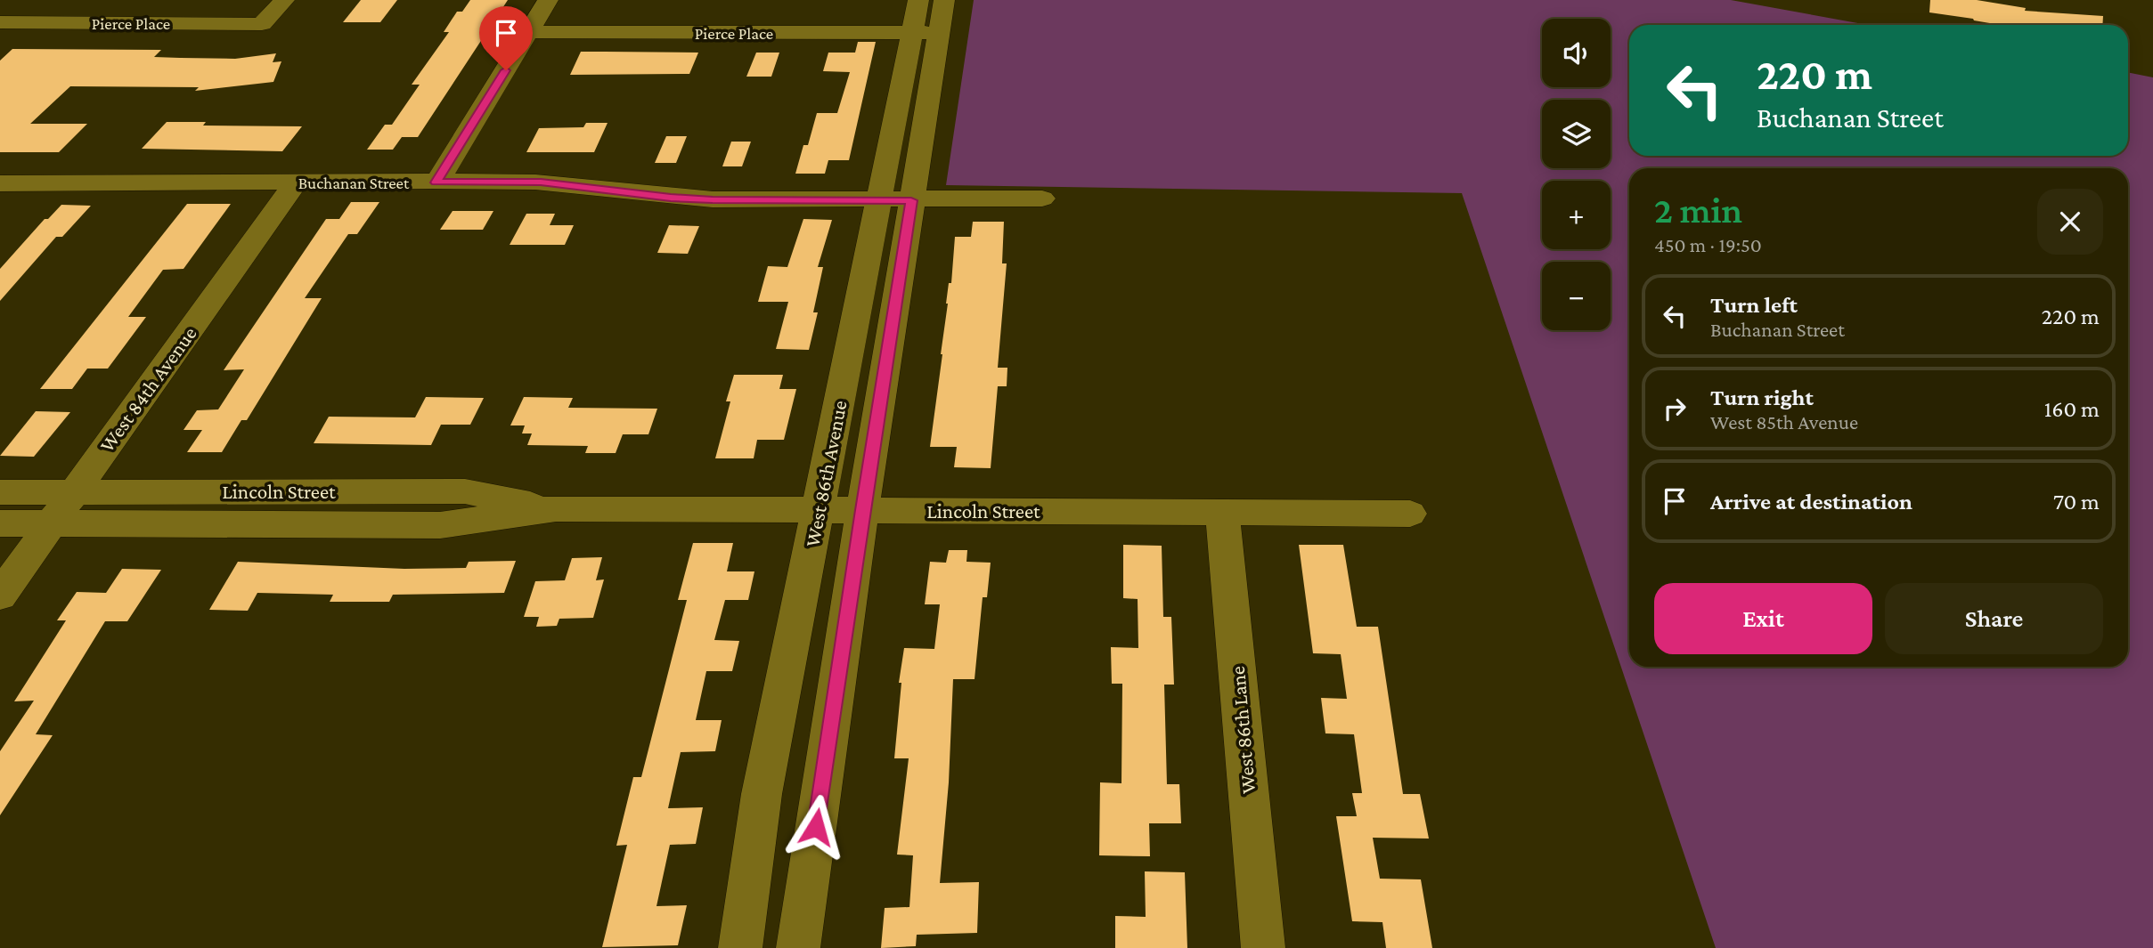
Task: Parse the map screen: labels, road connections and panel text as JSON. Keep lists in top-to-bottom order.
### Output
{
  "streets": {
    "street": [
      "Pierce Place",
      "Buchanan Street",
      "West 84th Avenue",
      "West 86th Avenue",
      "Lincoln Street",
      "West 86th Lane"
    ]
  },
  "crossings": [
    ["Pierce Place", "West 86th Avenue"],
    ["Buchanan Street", "West 84th Avenue"],
    ["Buchanan Street", "West 86th Avenue"],
    ["West 84th Avenue", "Lincoln Street"],
    ["West 86th Avenue", "Lincoln Street"],
    ["Lincoln Street", "West 86th Lane"]
  ],
  "page": {
    "map_buttons": ["+", "−"],
    "turn": ["220 m", "Buchanan Street"],
    "heading": ["2 min", "450 m · 19:50"],
    "list": [
      {
        "name": "Turn left",
        "note": "Buchanan Street",
        "value": "220 m"
      },
      {
        "name": "Turn right",
        "note": "West 85th Avenue",
        "value": "160 m"
      },
      {
        "name": "Arrive at destination",
        "value": "70 m"
      }
    ],
    "buttons": ["Exit", "Share"]
  }
}
